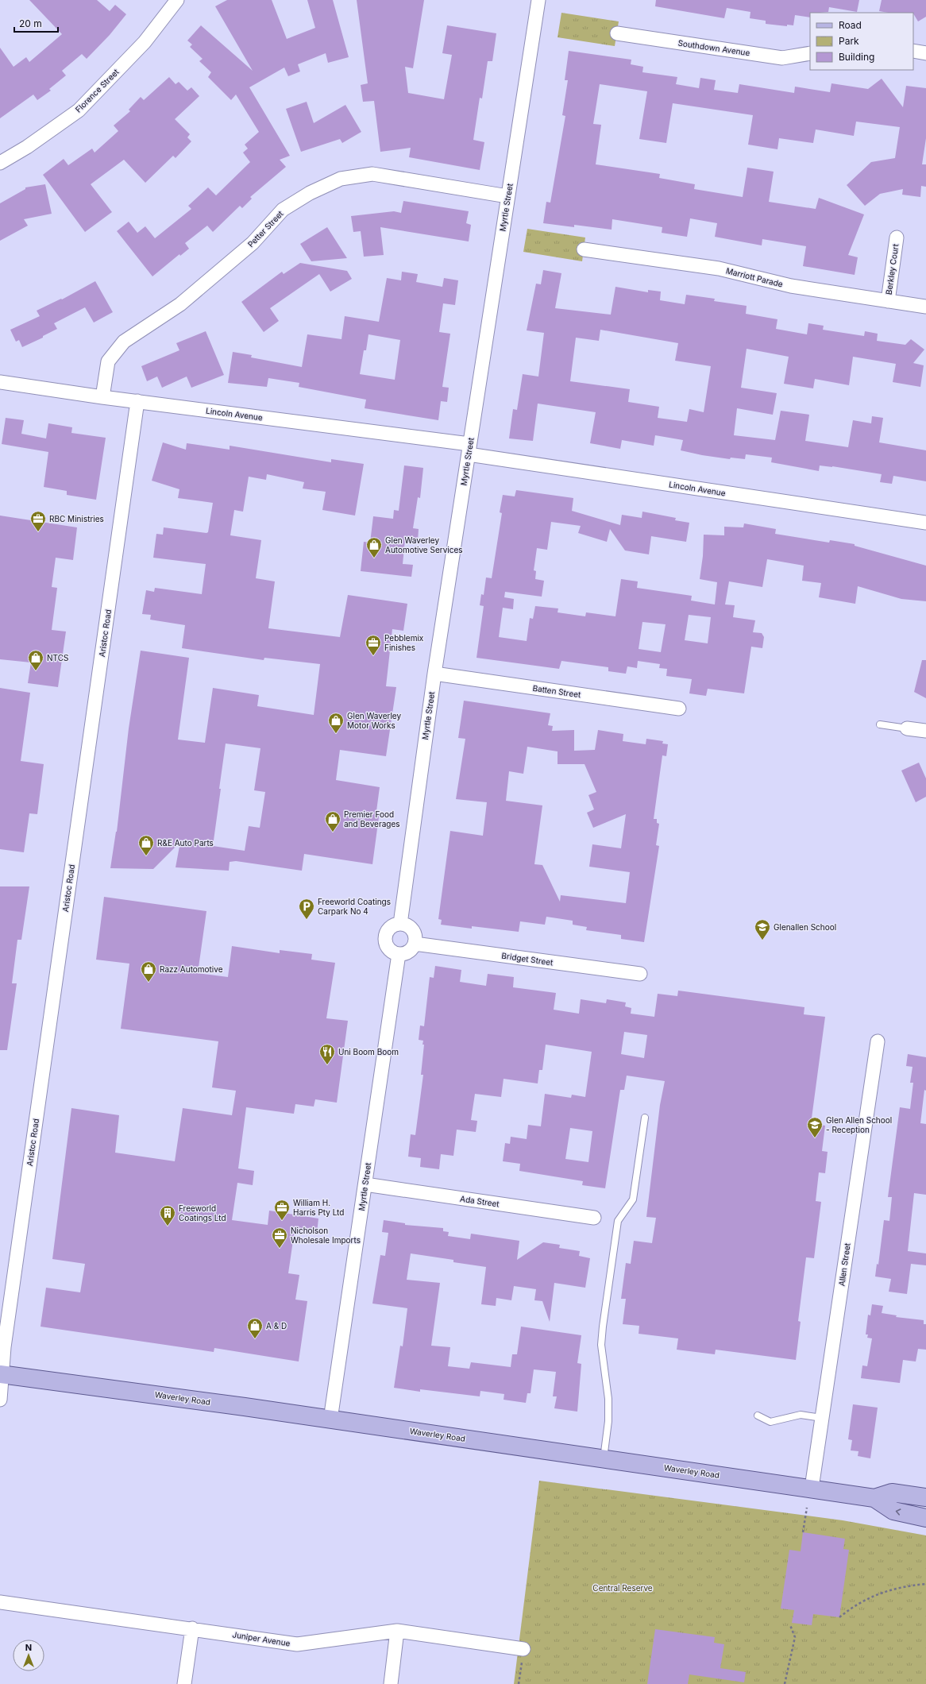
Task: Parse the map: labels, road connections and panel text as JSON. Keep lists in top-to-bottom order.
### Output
{
  "streets": {
    "main road": ["Waverley Road"],
    "street": [
      "Southdown Avenue",
      "Florence Street",
      "Myrtle Street",
      "Petter Street",
      "Berkley Court",
      "Marriott Parade",
      "Lincoln Avenue",
      "Aristoc Road",
      "Batten Street",
      "Bridget Street",
      "Ada Street",
      "Allen Street",
      "Juniper Avenue"
    ]
  },
  "crossings": [
    ["Myrtle Street", "Petter Street"],
    ["Myrtle Street", "Lincoln Avenue"],
    ["Myrtle Street", "Batten Street"],
    ["Myrtle Street", "Bridget Street"],
    ["Myrtle Street", "Ada Street"],
    ["Myrtle Street", "Waverley Road"],
    ["Petter Street", "Lincoln Avenue"],
    ["Berkley Court", "Marriott Parade"],
    ["Lincoln Avenue", "Aristoc Road"],
    ["Aristoc Road", "Waverley Road"],
    ["Allen Street", "Waverley Road"]
  ],
  "parks": ["Central Reserve"],
  "places": {
    "office": [
      "RBC Ministries",
      "Pebblemix Finishes",
      "William H. Harris Pty Ltd",
      "Nicholson Wholesale Imports"
    ],
    "shop": [
      "Glen Waverley Automotive Services",
      "NTCS",
      "Glen Waverley Motor Works",
      "Premier Food and Beverages",
      "R&E Auto Parts",
      "Razz Automotive",
      "A & D"
    ],
    "parking": ["Freeworld Coatings Carpark No 4"],
    "school or university": ["Glenallen School", "Glen Allen School - Reception"],
    "restaurant": ["Uni Boom Boom"],
    "building": ["Freeworld Coatings Ltd"]
  },
  "legend": ["Road", "Park", "Building"],
  "scale_bar": "20 m",
  "north": "top"
}
